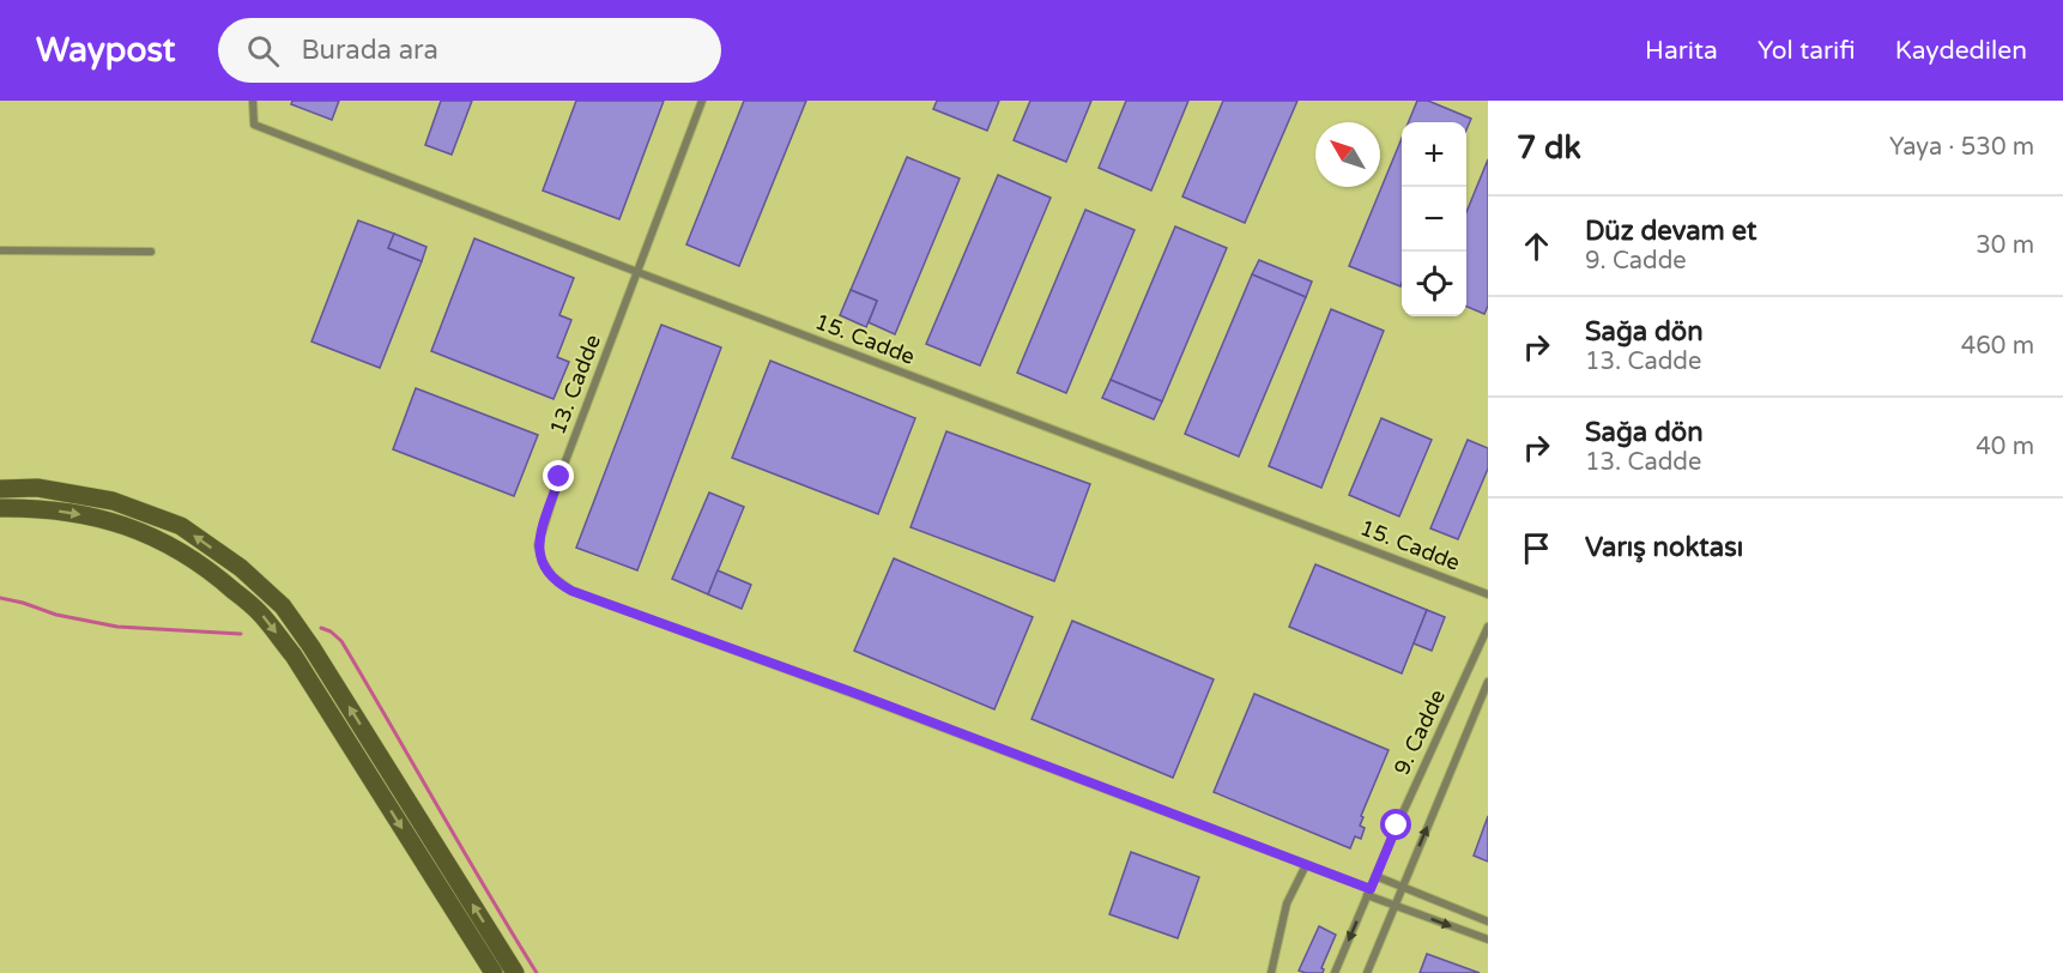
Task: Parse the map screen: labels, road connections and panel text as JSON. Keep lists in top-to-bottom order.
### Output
{
  "streets": {
    "lane": ["15. Cadde", "13. Cadde", "9. Cadde"]
  },
  "crossings": [
    ["15. Cadde", "13. Cadde"],
    ["13. Cadde", "9. Cadde"]
  ],
  "north": "top left",
  "page": {
    "header": "Waypost",
    "search": "Burada ara",
    "nav": ["Harita", "Yol tarifi", "Kaydedilen"],
    "heading": ["7 dk", "Yaya · 530 m"],
    "map_buttons": ["+", "−"],
    "list": [
      ["Düz devam et", "9. Cadde", "30 m"],
      ["Sağa dön", "13. Cadde", "460 m"],
      ["Sağa dön", "13. Cadde", "40 m"],
      "Varış noktası"
    ]
  }
}
